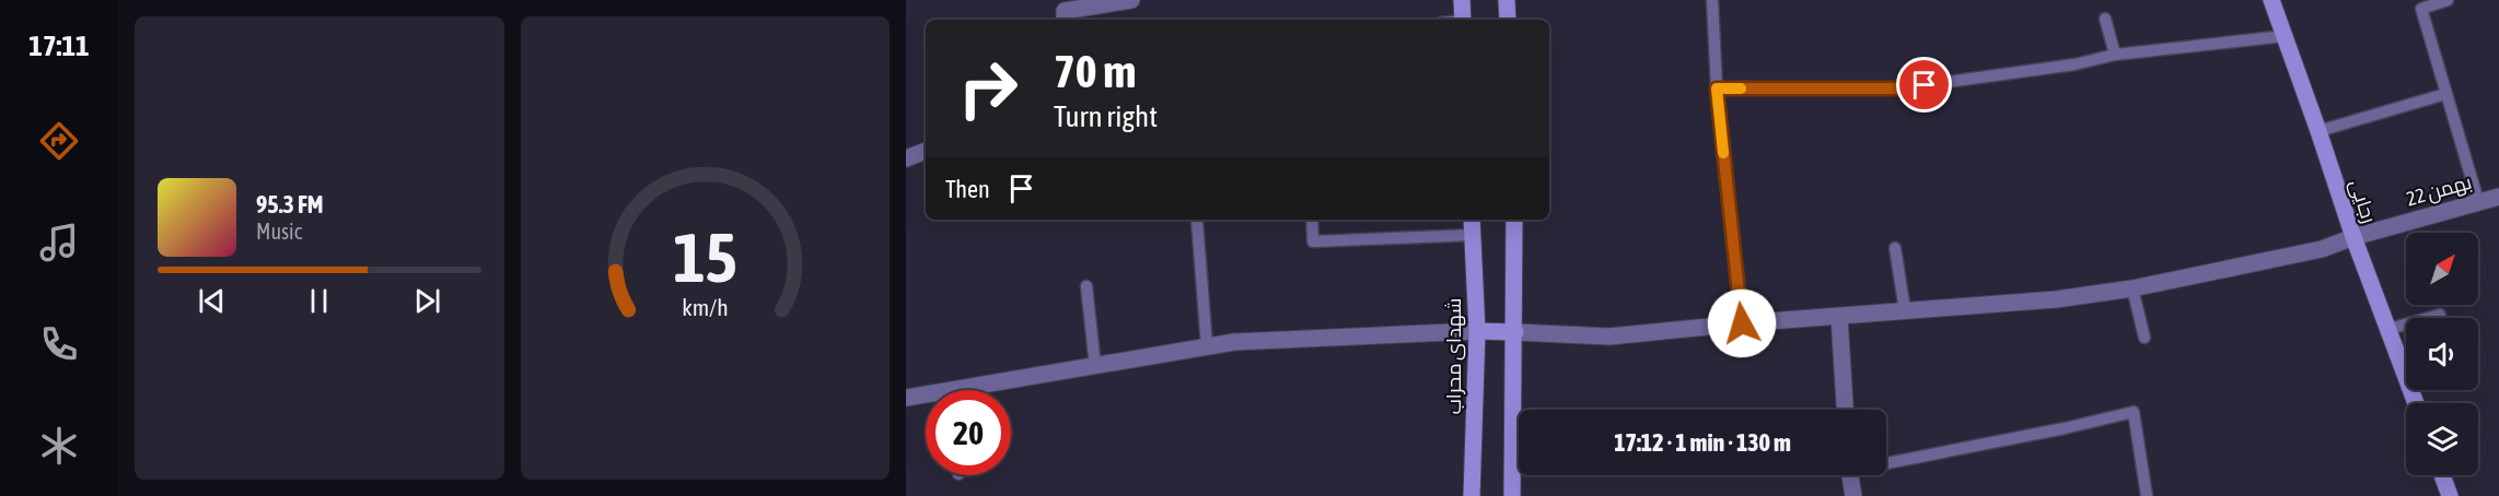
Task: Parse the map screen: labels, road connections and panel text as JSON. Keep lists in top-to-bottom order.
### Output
{
  "streets": {
    "street": ["22 بهمن", "رجایی", "شهدای محراب"]
  },
  "crossings": [
    ["22 بهمن", "رجایی"]
  ],
  "north": "top right",
  "page": {
    "tabs": "17:11",
    "turn": ["70 m", "Turn right"],
    "then": "Then",
    "song": ["95.3 FM", "Music"],
    "limit": "20",
    "trip": "17:12 · 1 min · 130 m",
    "gauge": ["15", "km/h"]
  }
}
